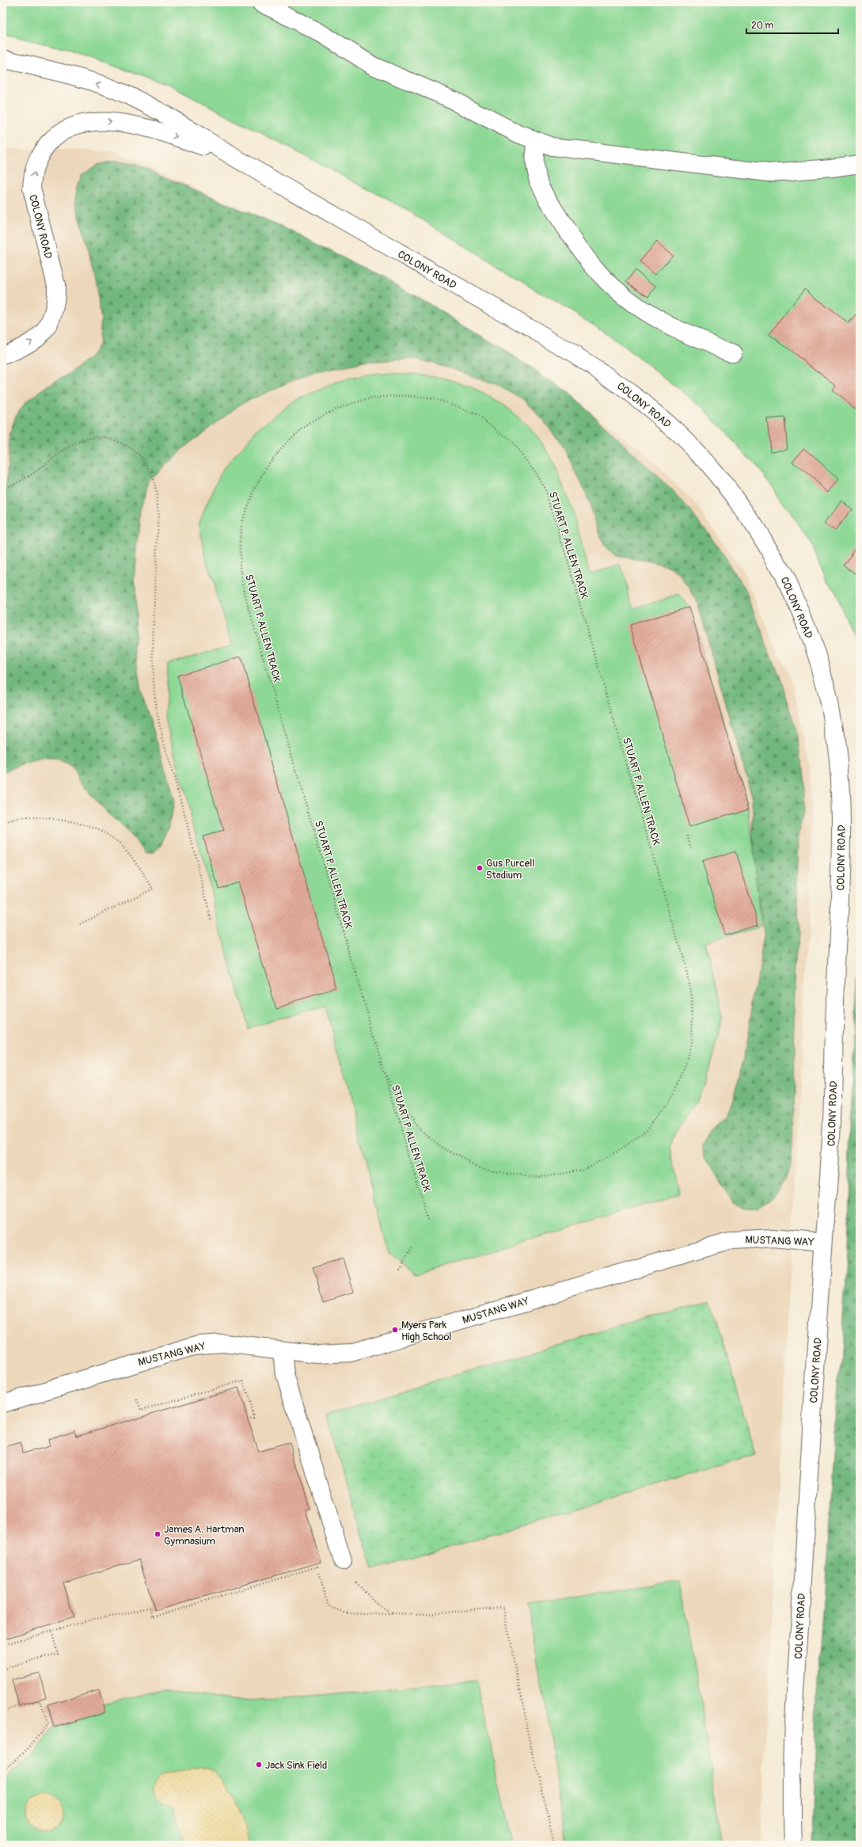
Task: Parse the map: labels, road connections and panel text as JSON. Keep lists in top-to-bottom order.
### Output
{
  "streets": {
    "street": ["COLONY ROAD", "MUSTANG WAY"],
    "path": ["STUART P. ALLEN TRACK"]
  },
  "crossings": [
    ["COLONY ROAD", "MUSTANG WAY"]
  ],
  "places": [
    "Gus Purcell Stadium",
    "Myers Park High School",
    "James A. Hartman Gymnasium",
    "Jack Sink Field"
  ],
  "scale_bar": "20 m"
}
